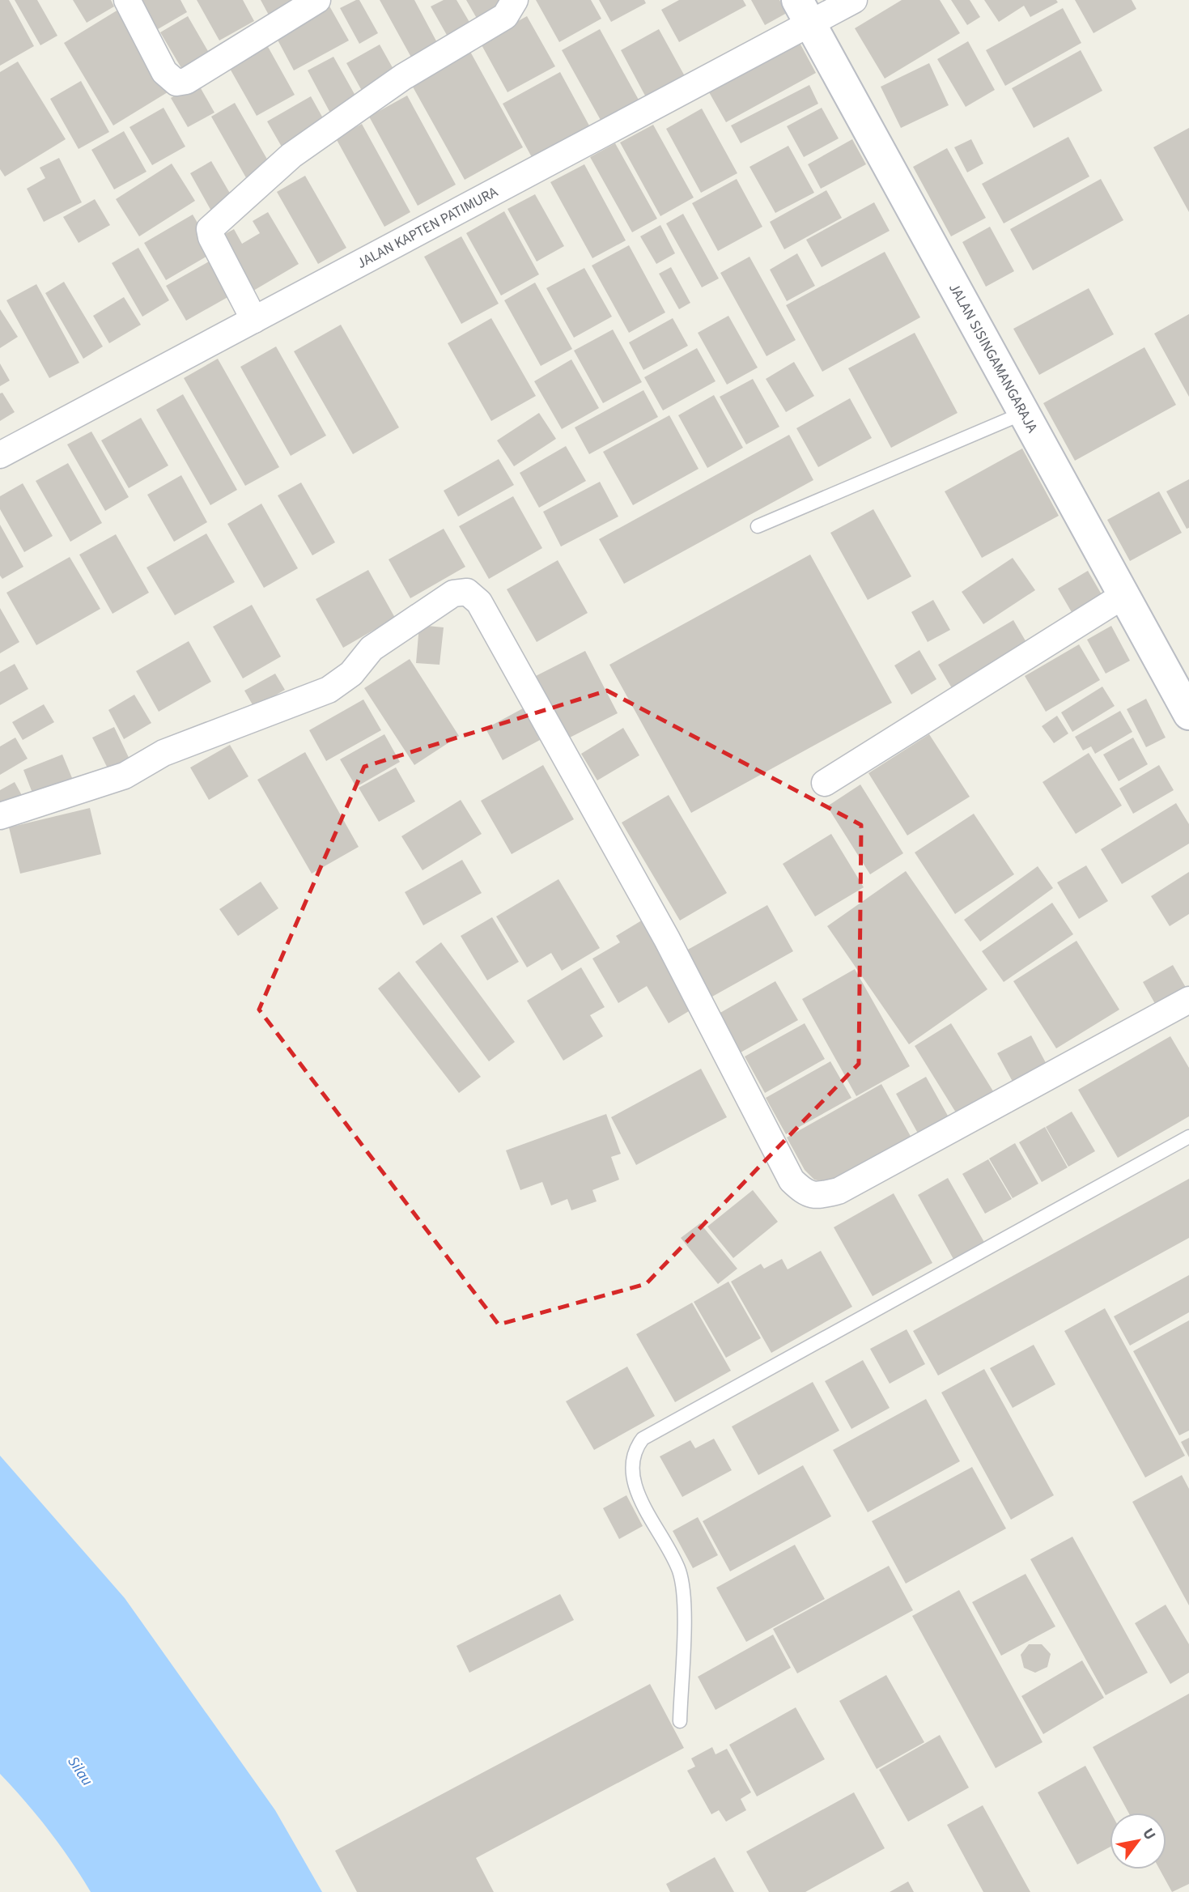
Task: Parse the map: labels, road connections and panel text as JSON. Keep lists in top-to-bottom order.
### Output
{
  "streets": {
    "street": ["JALAN KAPTEN PATIMURA", "JALAN SISINGAMANGARAJA"]
  },
  "crossings": [
    ["JALAN KAPTEN PATIMURA", "JALAN SISINGAMANGARAJA"]
  ],
  "water": ["Silau"],
  "north": "top right"
}
